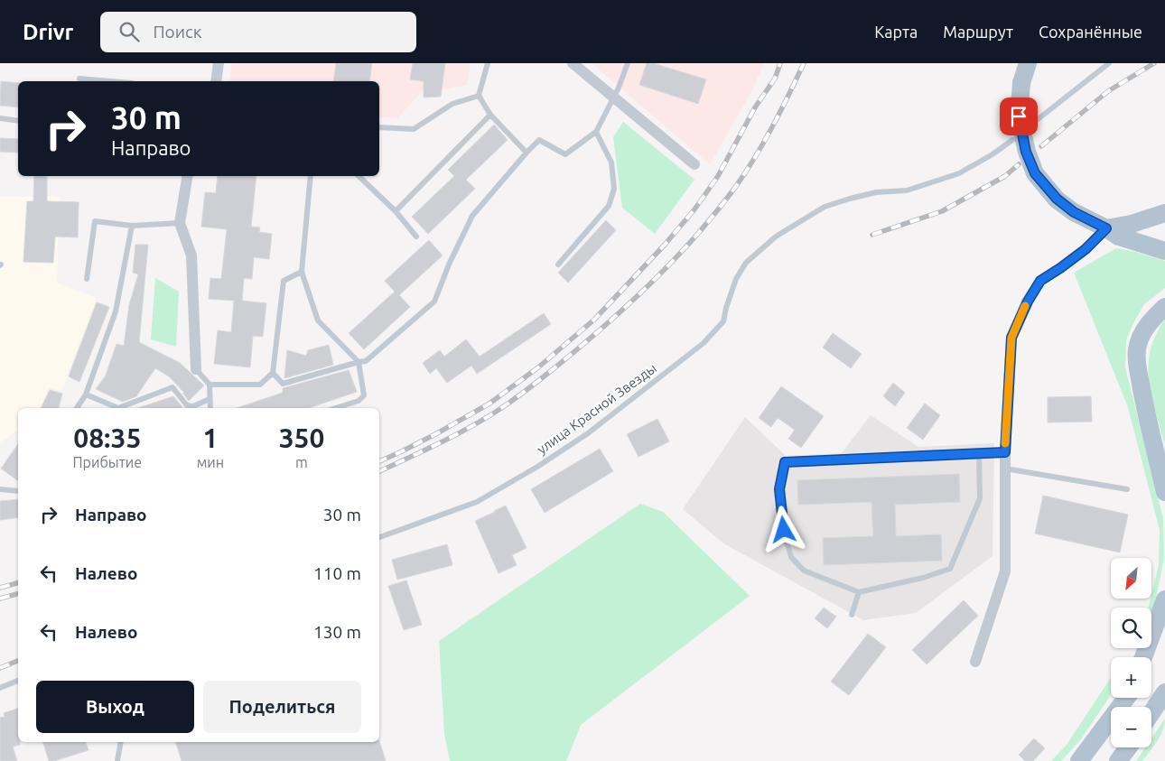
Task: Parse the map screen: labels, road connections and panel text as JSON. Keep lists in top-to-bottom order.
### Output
{
  "streets": {
    "lane": ["улица Красной Звезды"]
  },
  "north": "bottom left",
  "page": {
    "header": "Drivr",
    "search": "Поиск",
    "nav": ["Карта", "Маршрут", "Сохранённые"],
    "turn": ["30 m", "Направо"],
    "eta": [
      "08:35",
      "Прибытие",
      "1",
      "мин",
      "350",
      "m"
    ],
    "list": [
      {
        "name": "Направо",
        "value": "30 m"
      },
      {
        "name": "Налево",
        "value": "110 m"
      },
      {
        "name": "Налево",
        "value": "130 m"
      }
    ],
    "map_buttons": ["+", "−"],
    "buttons": ["Выход", "Поделиться"]
  }
}
